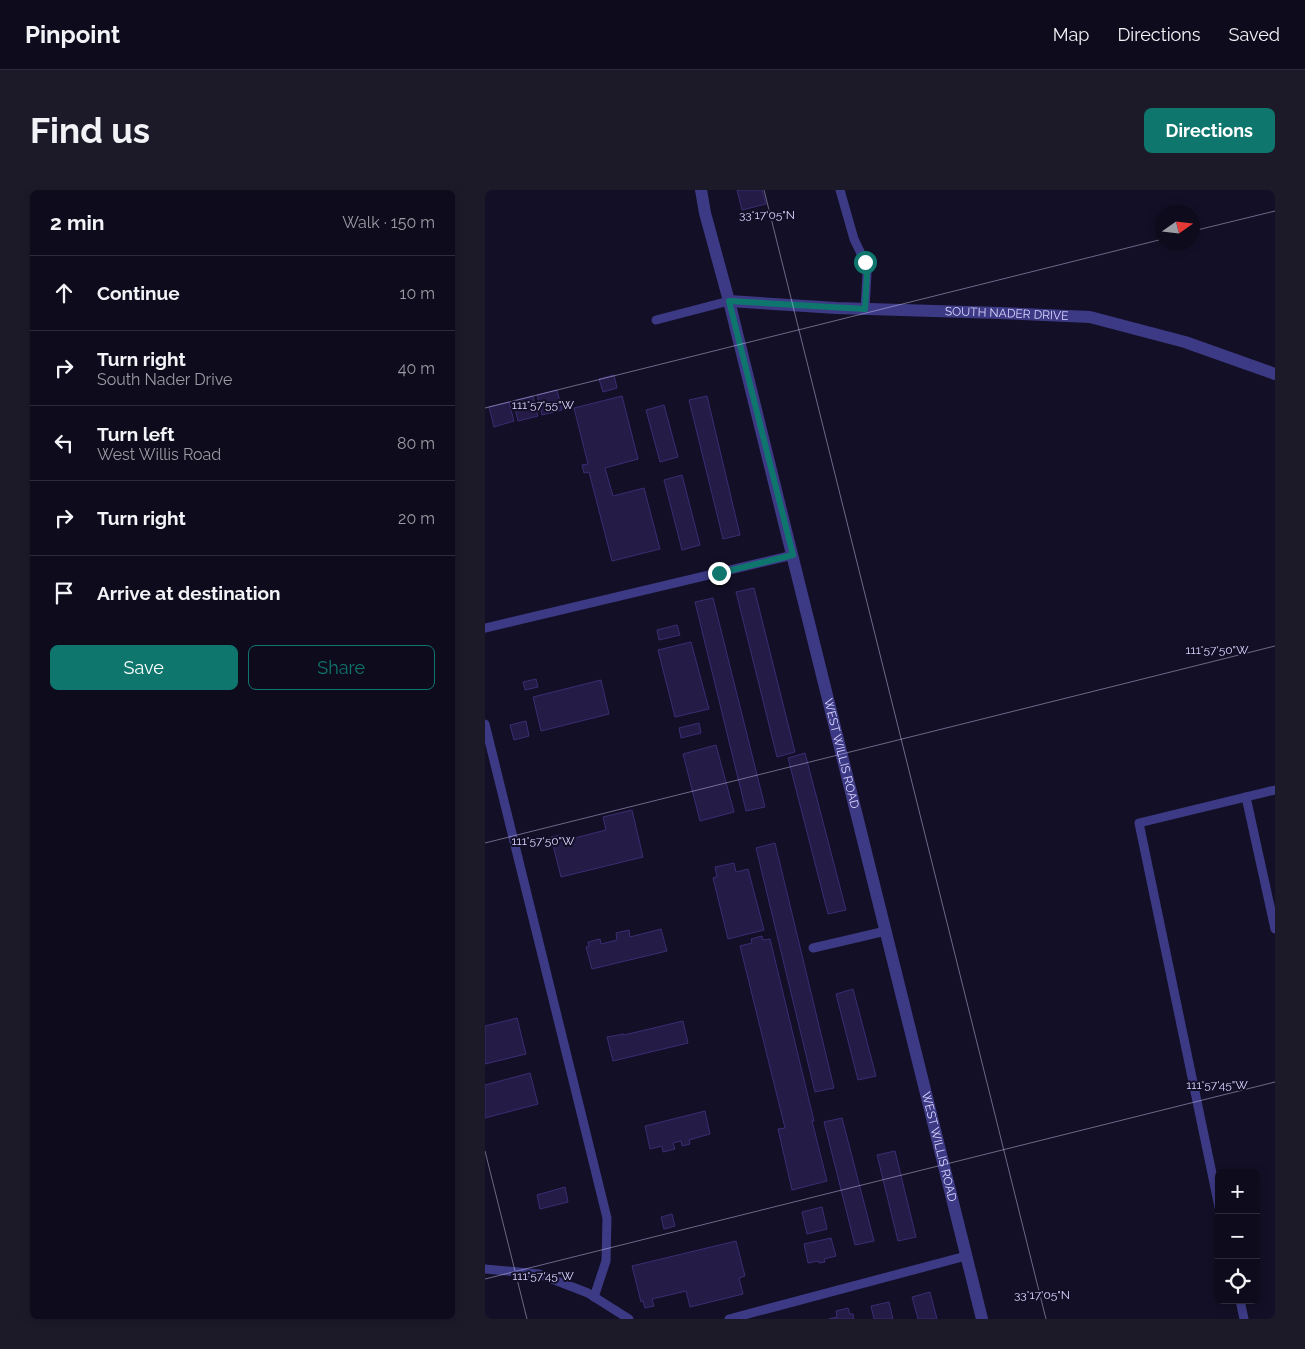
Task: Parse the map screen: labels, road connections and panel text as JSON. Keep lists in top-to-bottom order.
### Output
{
  "streets": {
    "street": ["SOUTH NADER DRIVE", "WEST WILLIS ROAD"]
  },
  "crossings": [
    ["SOUTH NADER DRIVE", "WEST WILLIS ROAD"]
  ],
  "north": "right",
  "page": {
    "header": "Pinpoint",
    "nav": ["Map", "Directions", "Saved"],
    "buttons": [
      "Directions",
      ["Save", "Share"]
    ],
    "title": "Find us",
    "heading": ["2 min", "Walk · 150 m"],
    "list": [
      ["Continue", "10 m"],
      ["Turn right", "South Nader Drive", "40 m"],
      ["Turn left", "West Willis Road", "80 m"],
      ["Turn right", "20 m"],
      "Arrive at destination"
    ],
    "map_buttons": ["+", "−"]
  },
  "coordinates": [
    "33°17'05\"N",
    "111°57'55\"W",
    "111°57'50\"W",
    "111°57'45\"W"
  ]
}
